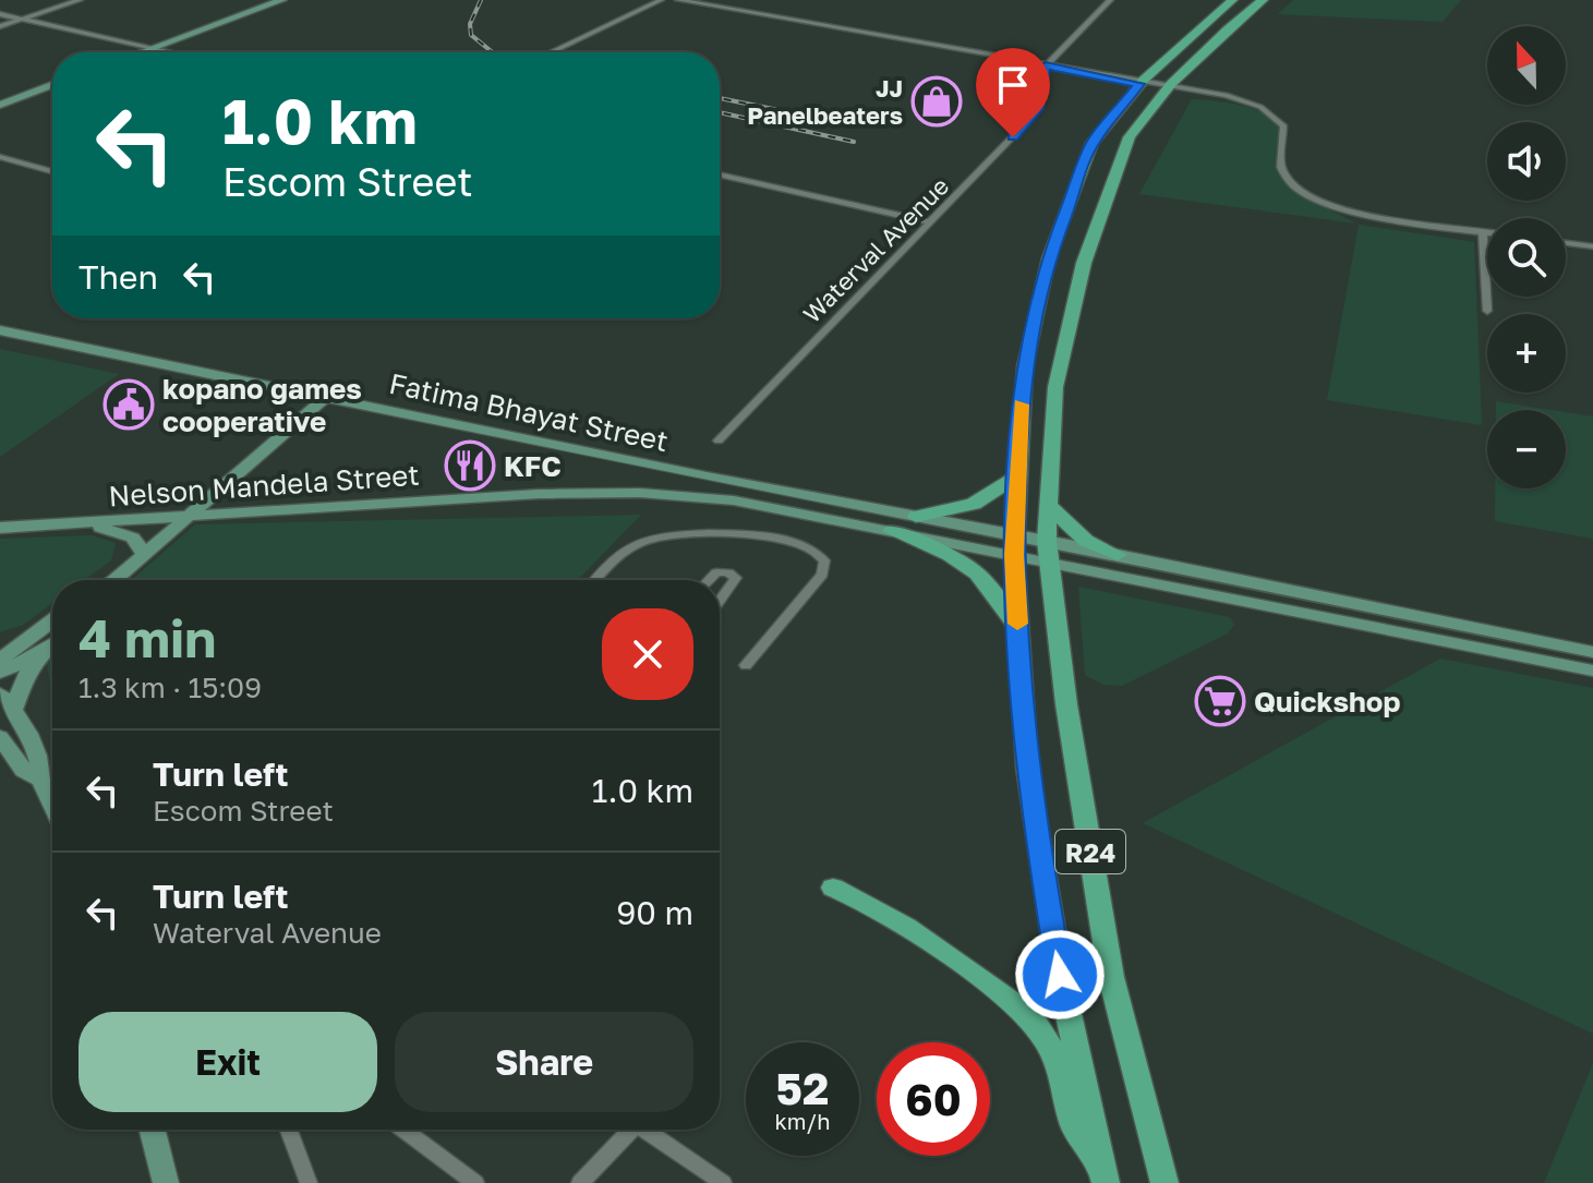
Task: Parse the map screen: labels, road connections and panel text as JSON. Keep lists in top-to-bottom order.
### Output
{
  "streets": {
    "main road": ["Fatima Bhayat Street", "Nelson Mandela Street", "R24"],
    "street": ["Waterval Avenue"]
  },
  "crossings": [
    ["Fatima Bhayat Street", "Nelson Mandela Street"],
    ["Fatima Bhayat Street", "R24"],
    ["Nelson Mandela Street", "R24"]
  ],
  "places": {
    "shop": ["JJ Panelbeaters"],
    "public building": ["kopano games cooperative"],
    "restaurant": ["KFC"],
    "supermarket": ["Quickshop"]
  },
  "north": "top",
  "page": {
    "map_buttons": ["+", "−"],
    "turn": ["1.0 km", "Escom Street"],
    "then": "Then",
    "heading": ["4 min", "1.3 km · 15:09"],
    "list": [
      {
        "name": "Turn left",
        "note": "Escom Street",
        "value": "1.0 km"
      },
      {
        "name": "Turn left",
        "note": "Waterval Avenue",
        "value": "90 m"
      }
    ],
    "buttons": ["Exit", "Share"],
    "speed": "52 km/h",
    "limit": "60"
  }
}
